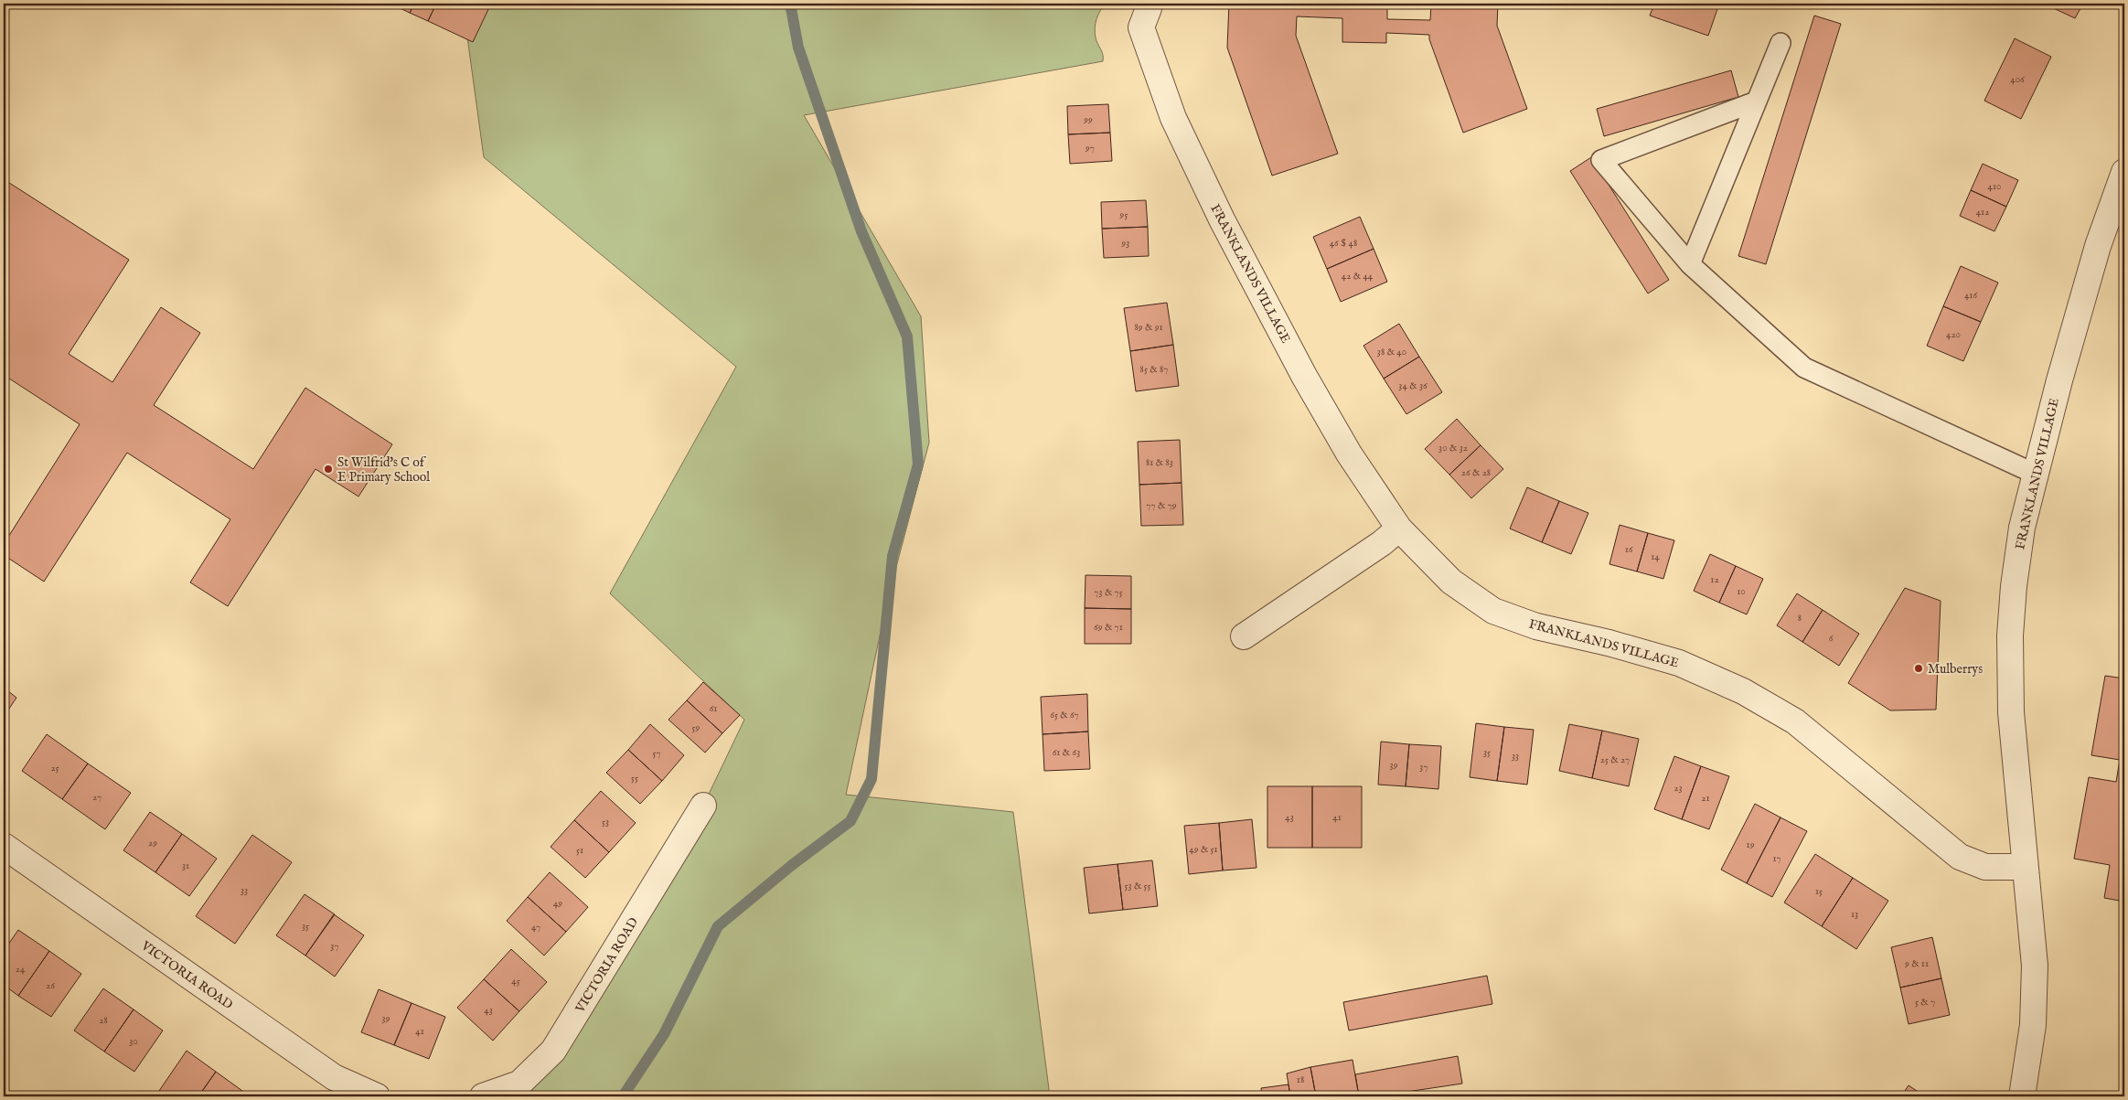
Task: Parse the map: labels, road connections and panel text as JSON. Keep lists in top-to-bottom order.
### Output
{
  "streets": {
    "street": ["FRANKLANDS VILLAGE", "VICTORIA ROAD"]
  },
  "places": ["St Wilfrid's C of E Primary School", "Mulberrys"],
  "house_numbers": [
    "406",
    "99",
    "97",
    "410",
    "412",
    "95",
    "93",
    "46 $ 48",
    "42 & 44",
    "416",
    "89 & 91",
    "420",
    "38 & 40",
    "85 & 87",
    "34 & 36",
    "30 & 32",
    "81 & 83",
    "26 & 28",
    "77 & 79",
    "16",
    "14",
    "12",
    "10",
    "73 & 75",
    "8",
    "69 & 71",
    "6",
    "61",
    "65 & 67",
    "59",
    "61 & 63",
    "35",
    "57",
    "33",
    "25 & 27",
    "39",
    "37",
    "25",
    "55",
    "23",
    "27",
    "21",
    "43",
    "41",
    "53",
    "29",
    "19",
    "49 & 51",
    "51",
    "17",
    "31",
    "53 & 55",
    "33",
    "15",
    "49",
    "13",
    "35",
    "47",
    "37",
    "9 & 11",
    "24",
    "45",
    "26",
    "5 & 7",
    "43",
    "39",
    "28",
    "41",
    "30",
    "18"
  ]
}
